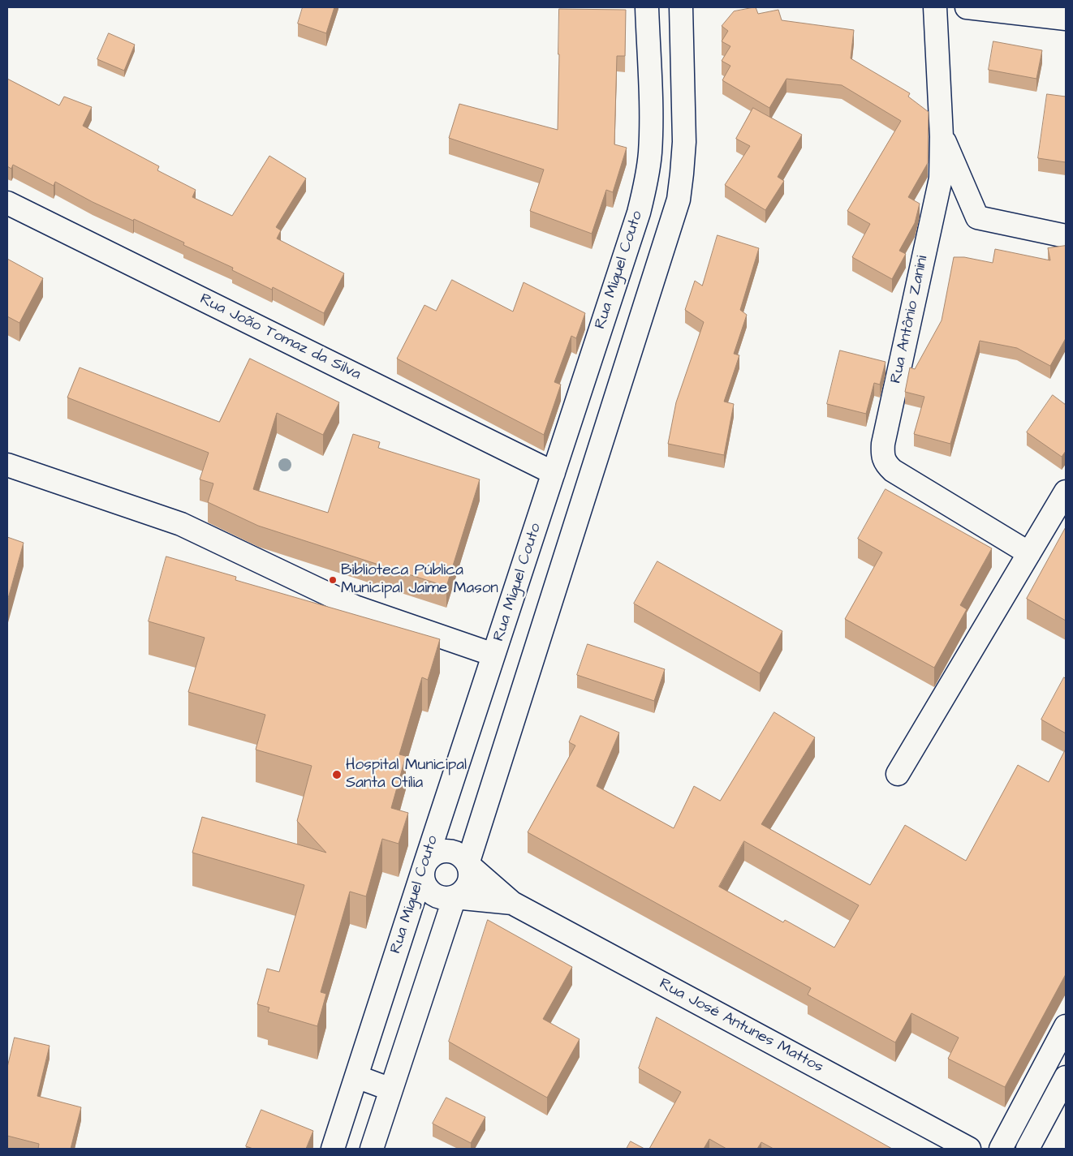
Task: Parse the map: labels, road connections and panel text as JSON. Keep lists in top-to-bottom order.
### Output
{
  "streets": {
    "street": [
      "Rua Miguel Couto",
      "Rua Antônio Zanini",
      "Rua João Tomaz da Silva",
      "Rua José Antunes Mattos"
    ]
  },
  "crossings": [
    ["Rua Miguel Couto", "Rua João Tomaz da Silva"],
    ["Rua Miguel Couto", "Rua José Antunes Mattos"]
  ],
  "places": ["Biblioteca Pública Municipal Jaime Mason", "Hospital Municipal Santa Otília"]
}
